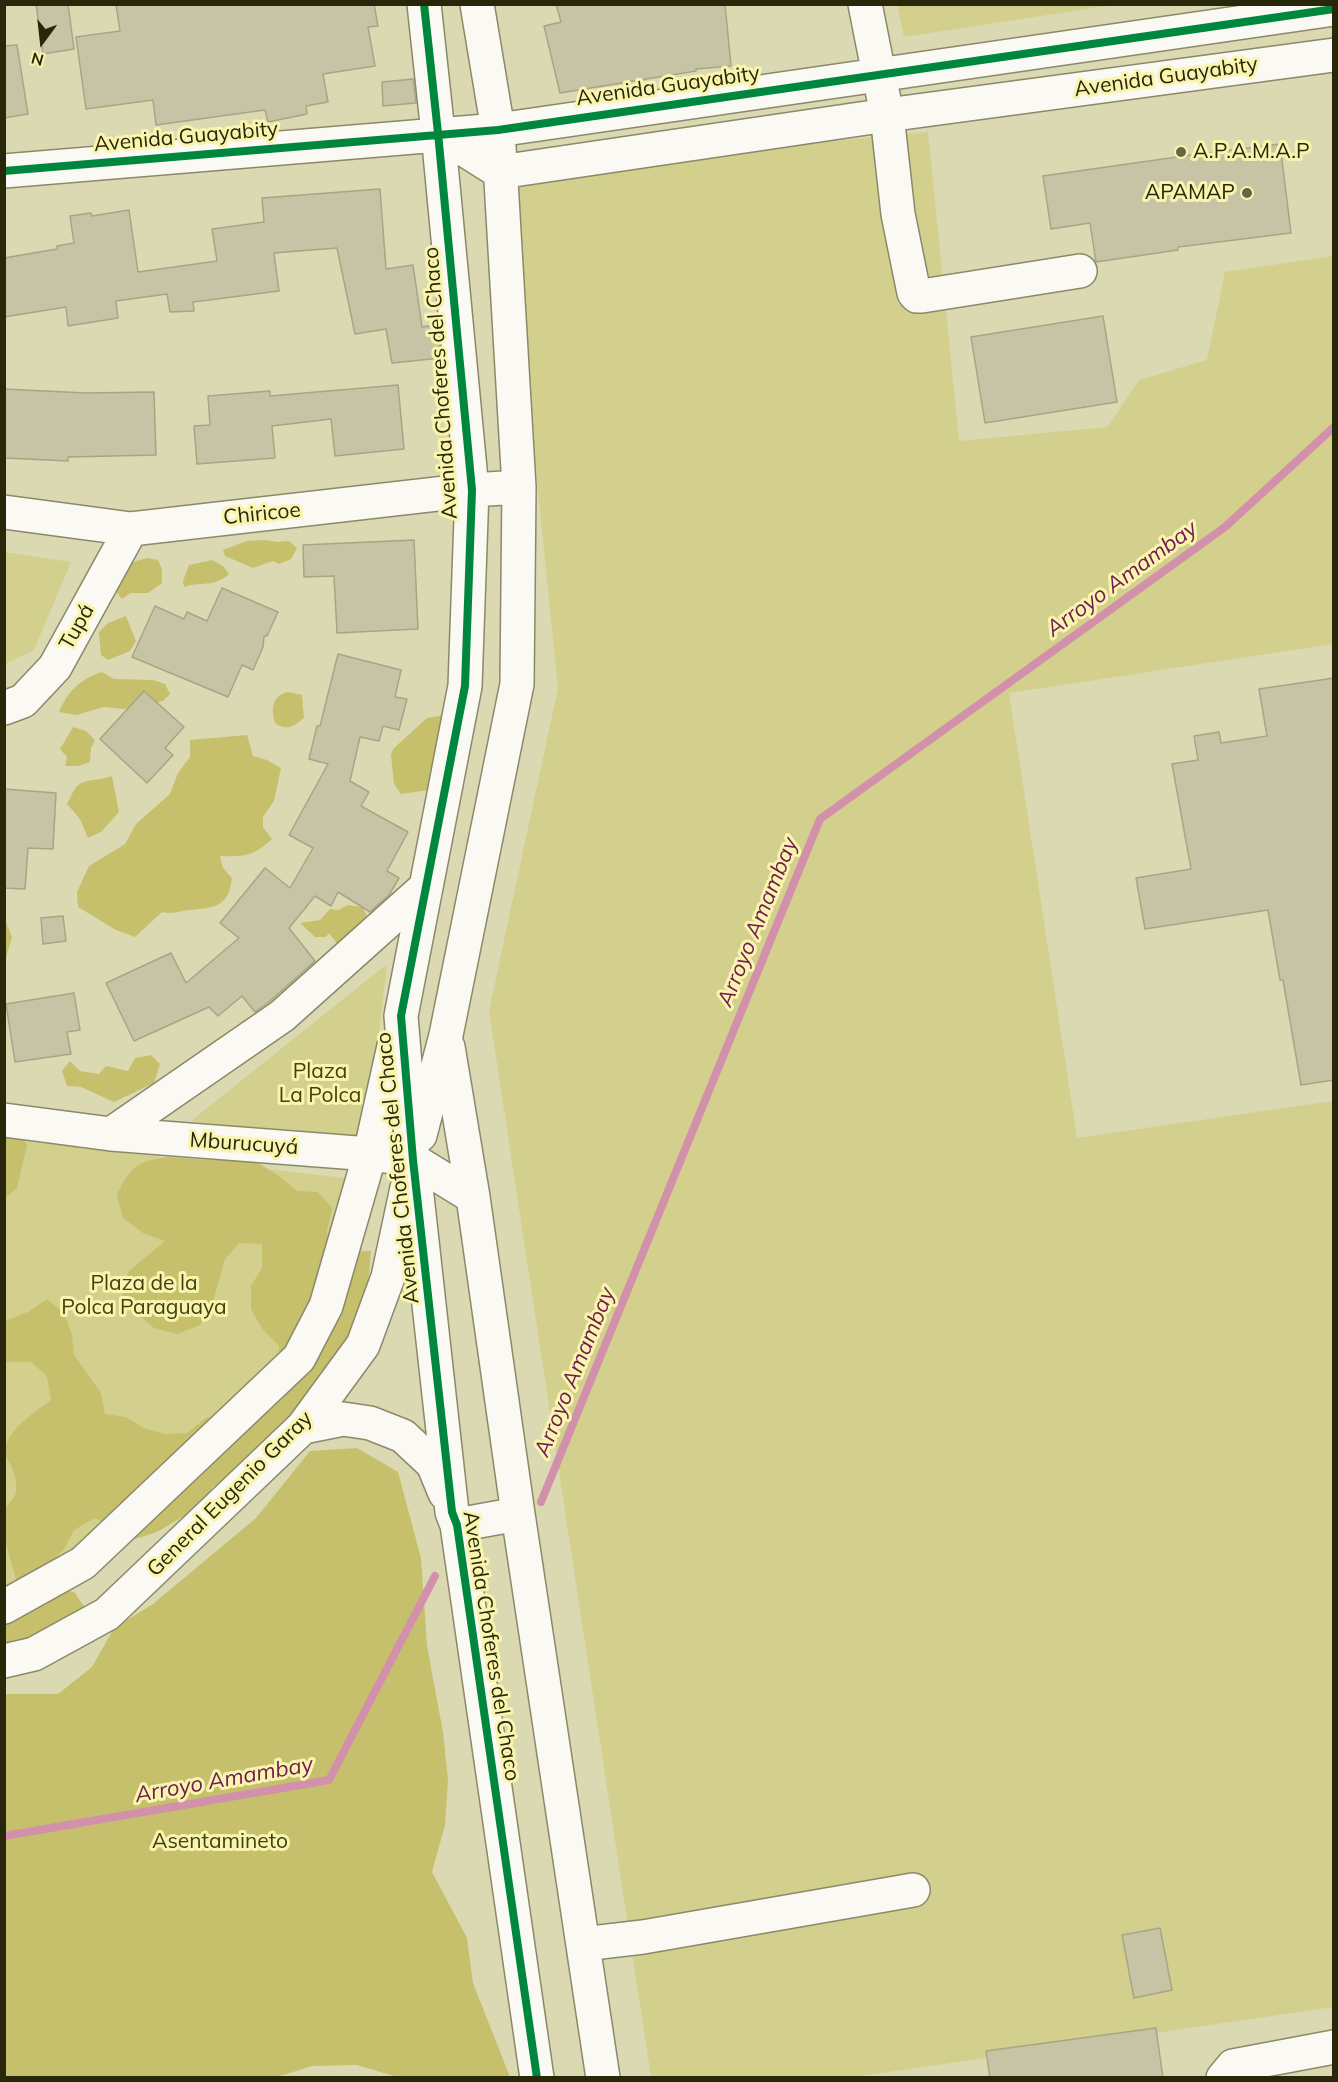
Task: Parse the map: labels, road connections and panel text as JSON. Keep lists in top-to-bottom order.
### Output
{
  "streets": {
    "street": [
      "Avenida Guayabity",
      "Avenida Choferes del Chaco",
      "Chiricoe",
      "Tupá",
      "Mburucuyá",
      "General Eugenio Garay"
    ]
  },
  "crossings": [
    ["Avenida Guayabity", "Avenida Choferes del Chaco"],
    ["Avenida Choferes del Chaco", "Chiricoe"],
    ["Avenida Choferes del Chaco", "Mburucuyá"],
    ["Avenida Choferes del Chaco", "General Eugenio Garay"],
    ["Chiricoe", "Tupá"],
    ["Mburucuyá", "General Eugenio Garay"]
  ],
  "water": ["Arroyo Amambay"],
  "parks": ["Plaza La Polca", "Plaza de la Polca Paraguaya", "Asentamineto"],
  "places": ["A.P.A.M.A.P", "APAMAP"],
  "north": "bottom"
}
